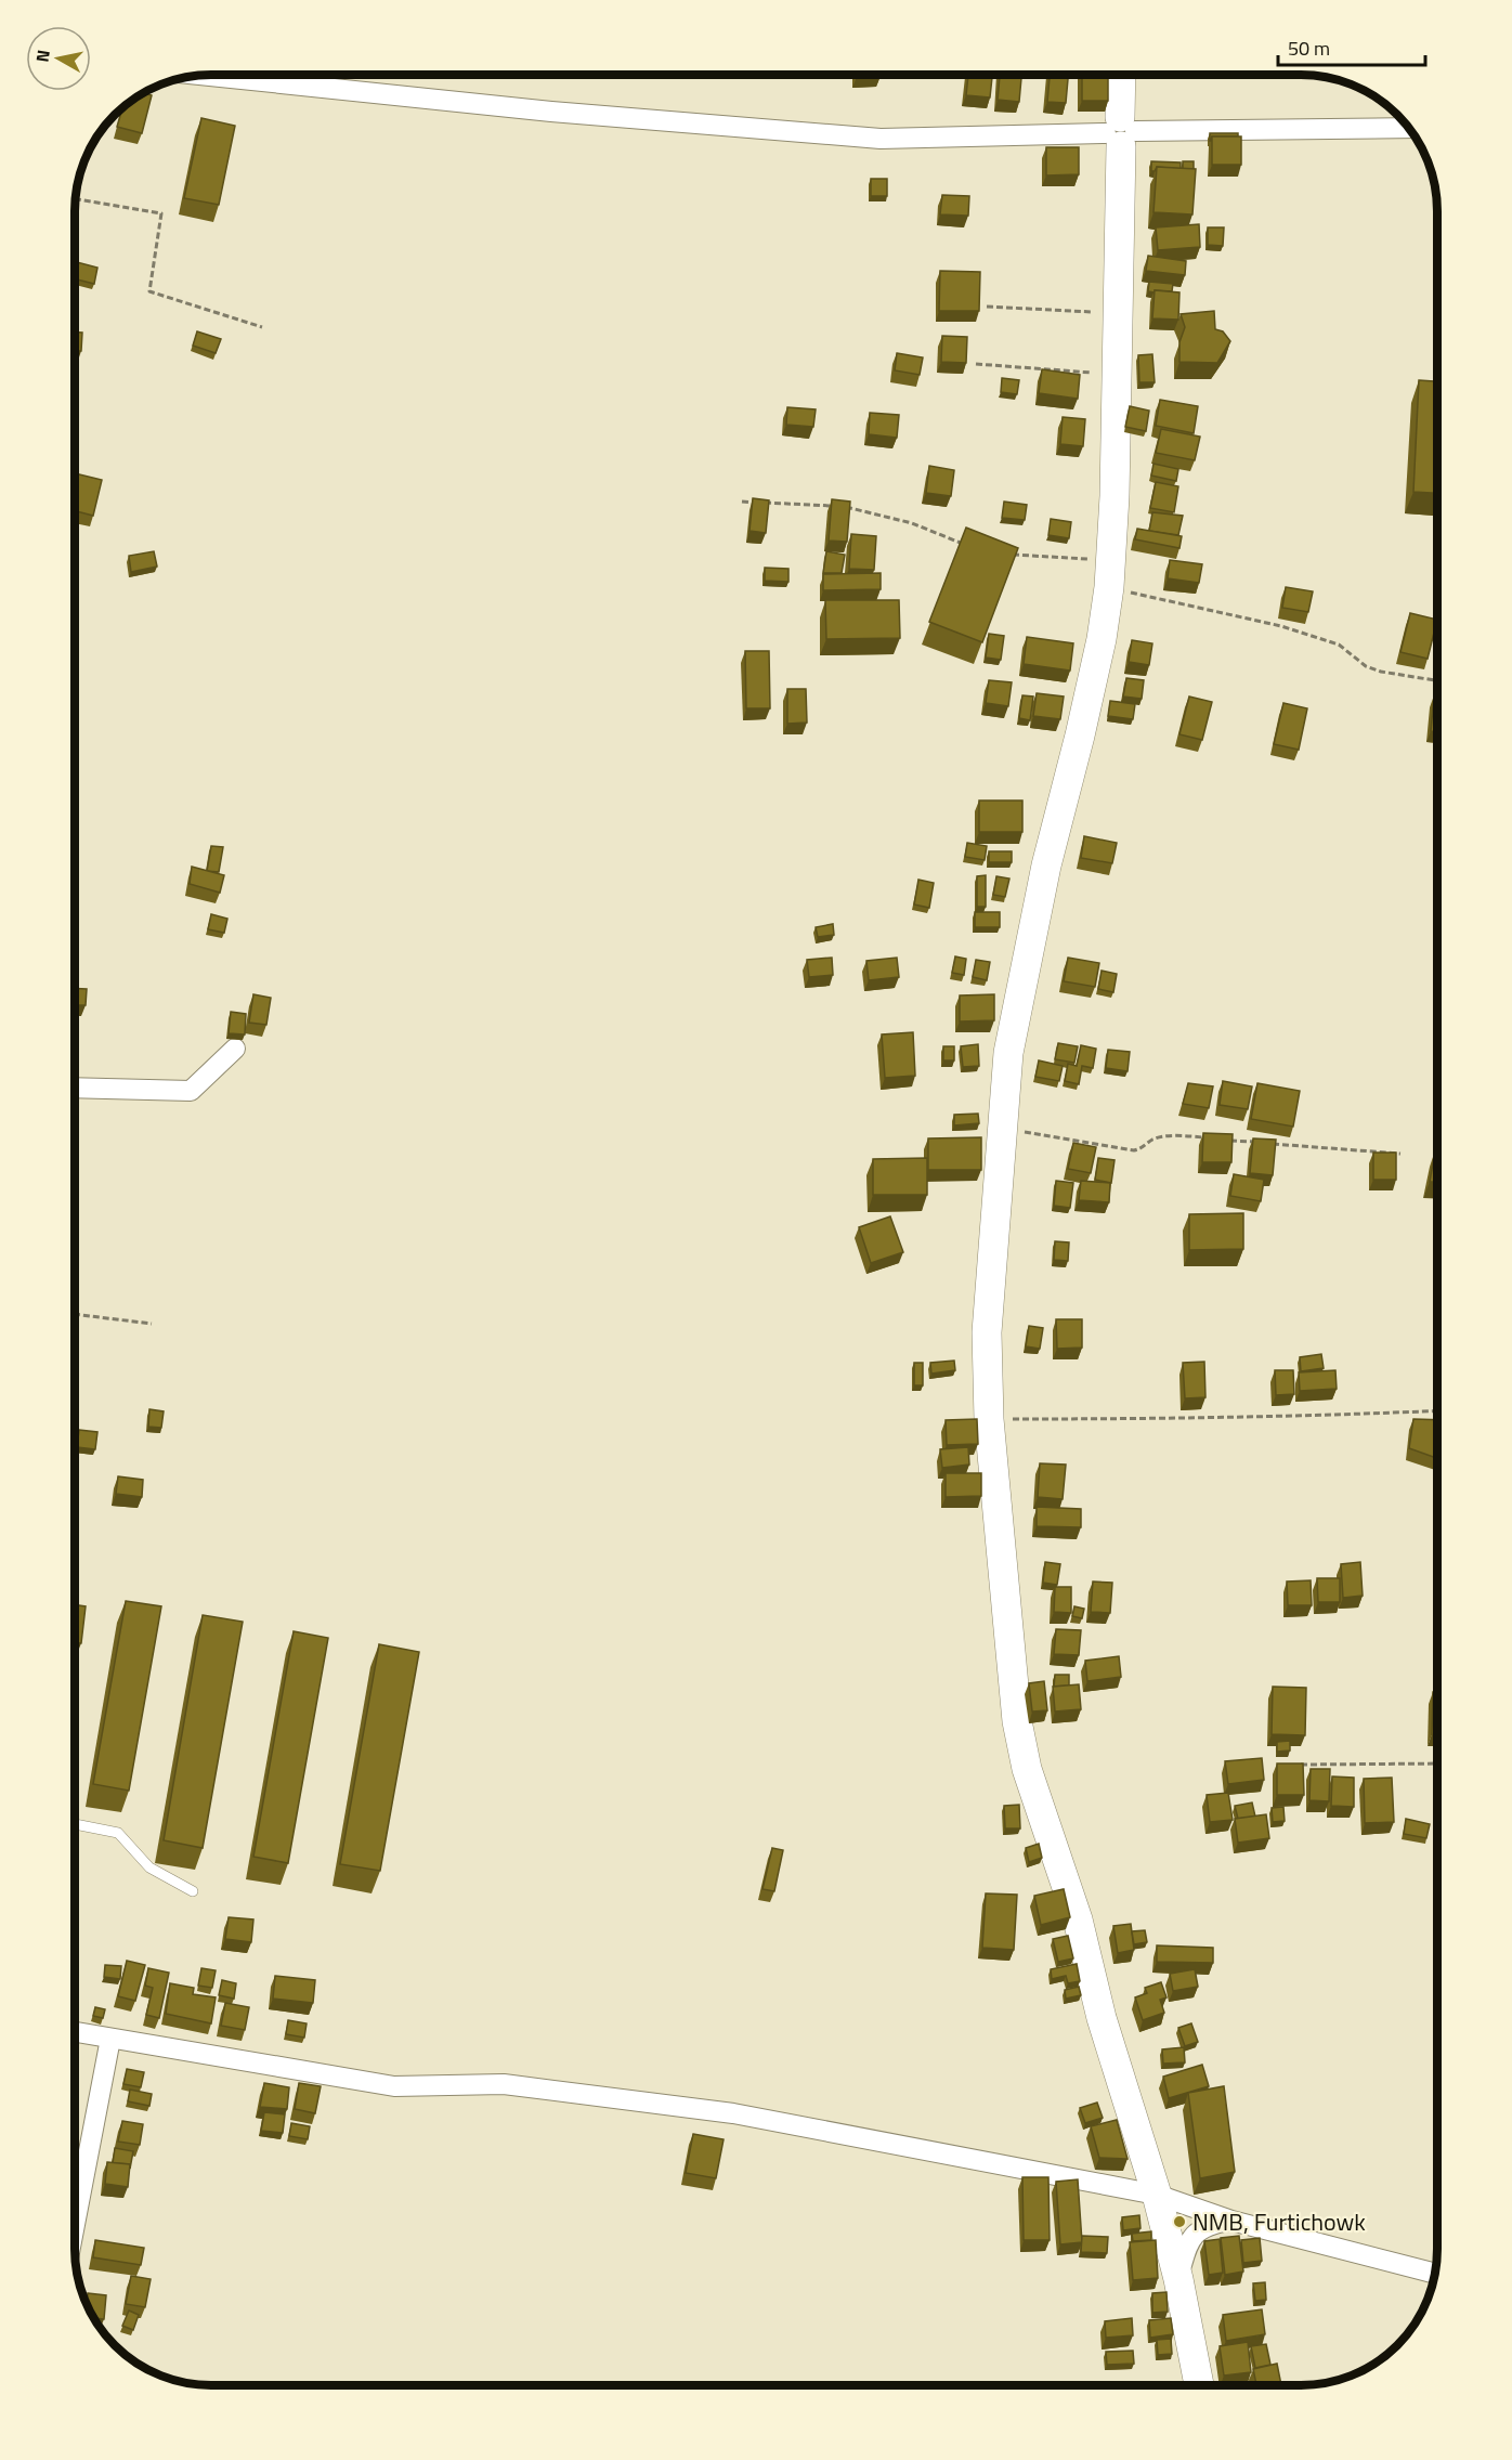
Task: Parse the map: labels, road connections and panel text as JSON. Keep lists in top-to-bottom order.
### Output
{
  "places": ["NMB, Furtichowk"],
  "scale_bar": "50 m",
  "north": "left"
}
